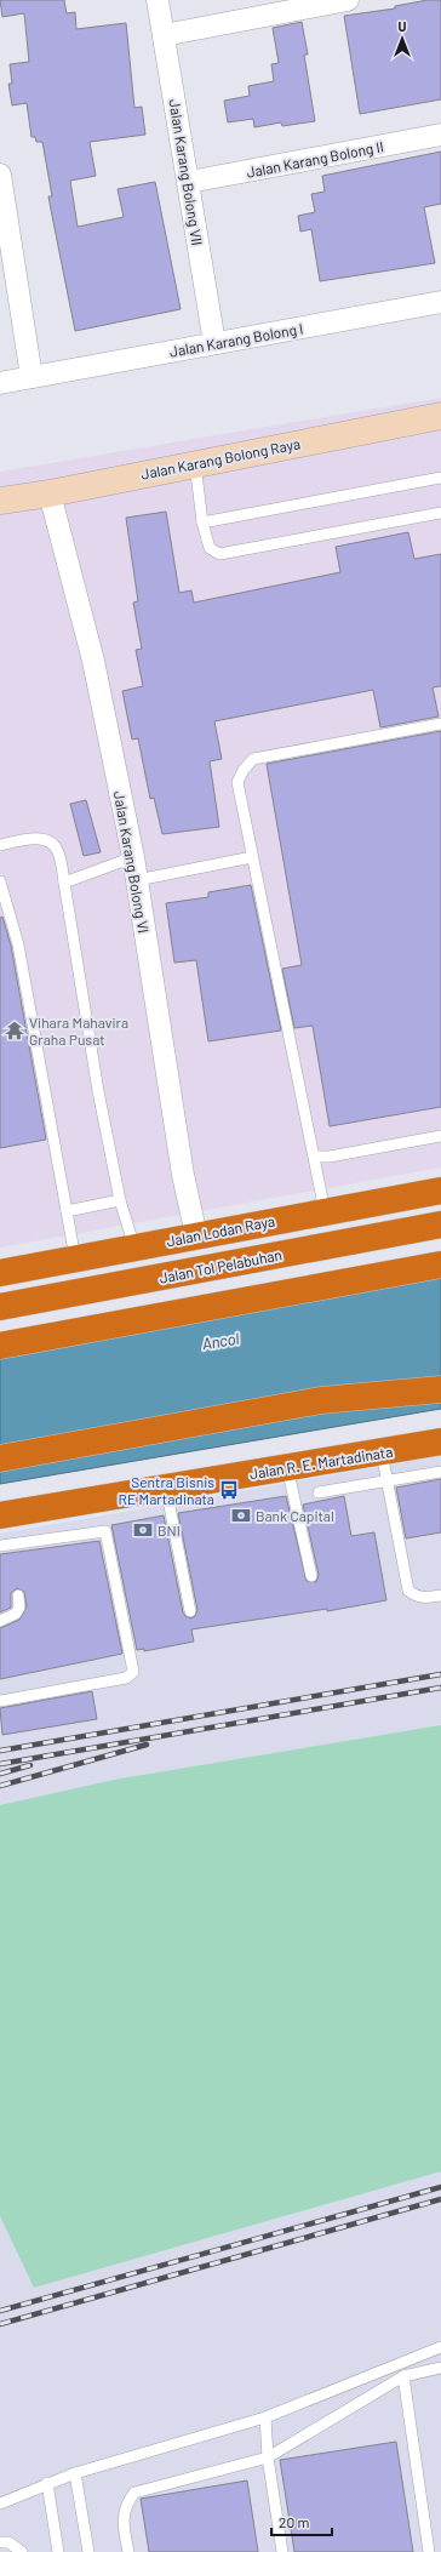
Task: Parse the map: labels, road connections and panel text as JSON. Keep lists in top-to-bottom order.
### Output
{
  "streets": {
    "highway": ["Jalan Lodan Raya", "Jalan Tol Pelabuhan", "Jalan R. E. Martadinata"],
    "street": [
      "Jalan Karang Bolong II",
      "Jalan Karang Bolong VII",
      "Jalan Karang Bolong I",
      "Jalan Karang Bolong Raya",
      "Jalan Karang Bolong VI"
    ]
  },
  "crossings": [
    ["Jalan Karang Bolong II", "Jalan Karang Bolong VII"],
    ["Jalan Karang Bolong VII", "Jalan Karang Bolong I"],
    ["Jalan Karang Bolong Raya", "Jalan Karang Bolong VI"],
    ["Jalan Karang Bolong VI", "Jalan Lodan Raya"]
  ],
  "water": ["Ancol"],
  "places": {
    "temple": ["Vihara Mahavira Graha Pusat"],
    "bus stop": ["Sentra Bisnis RE Martadinata"],
    "bank": ["Bank Capital", "BNI"]
  },
  "scale_bar": "20 m",
  "north": "top"
}
